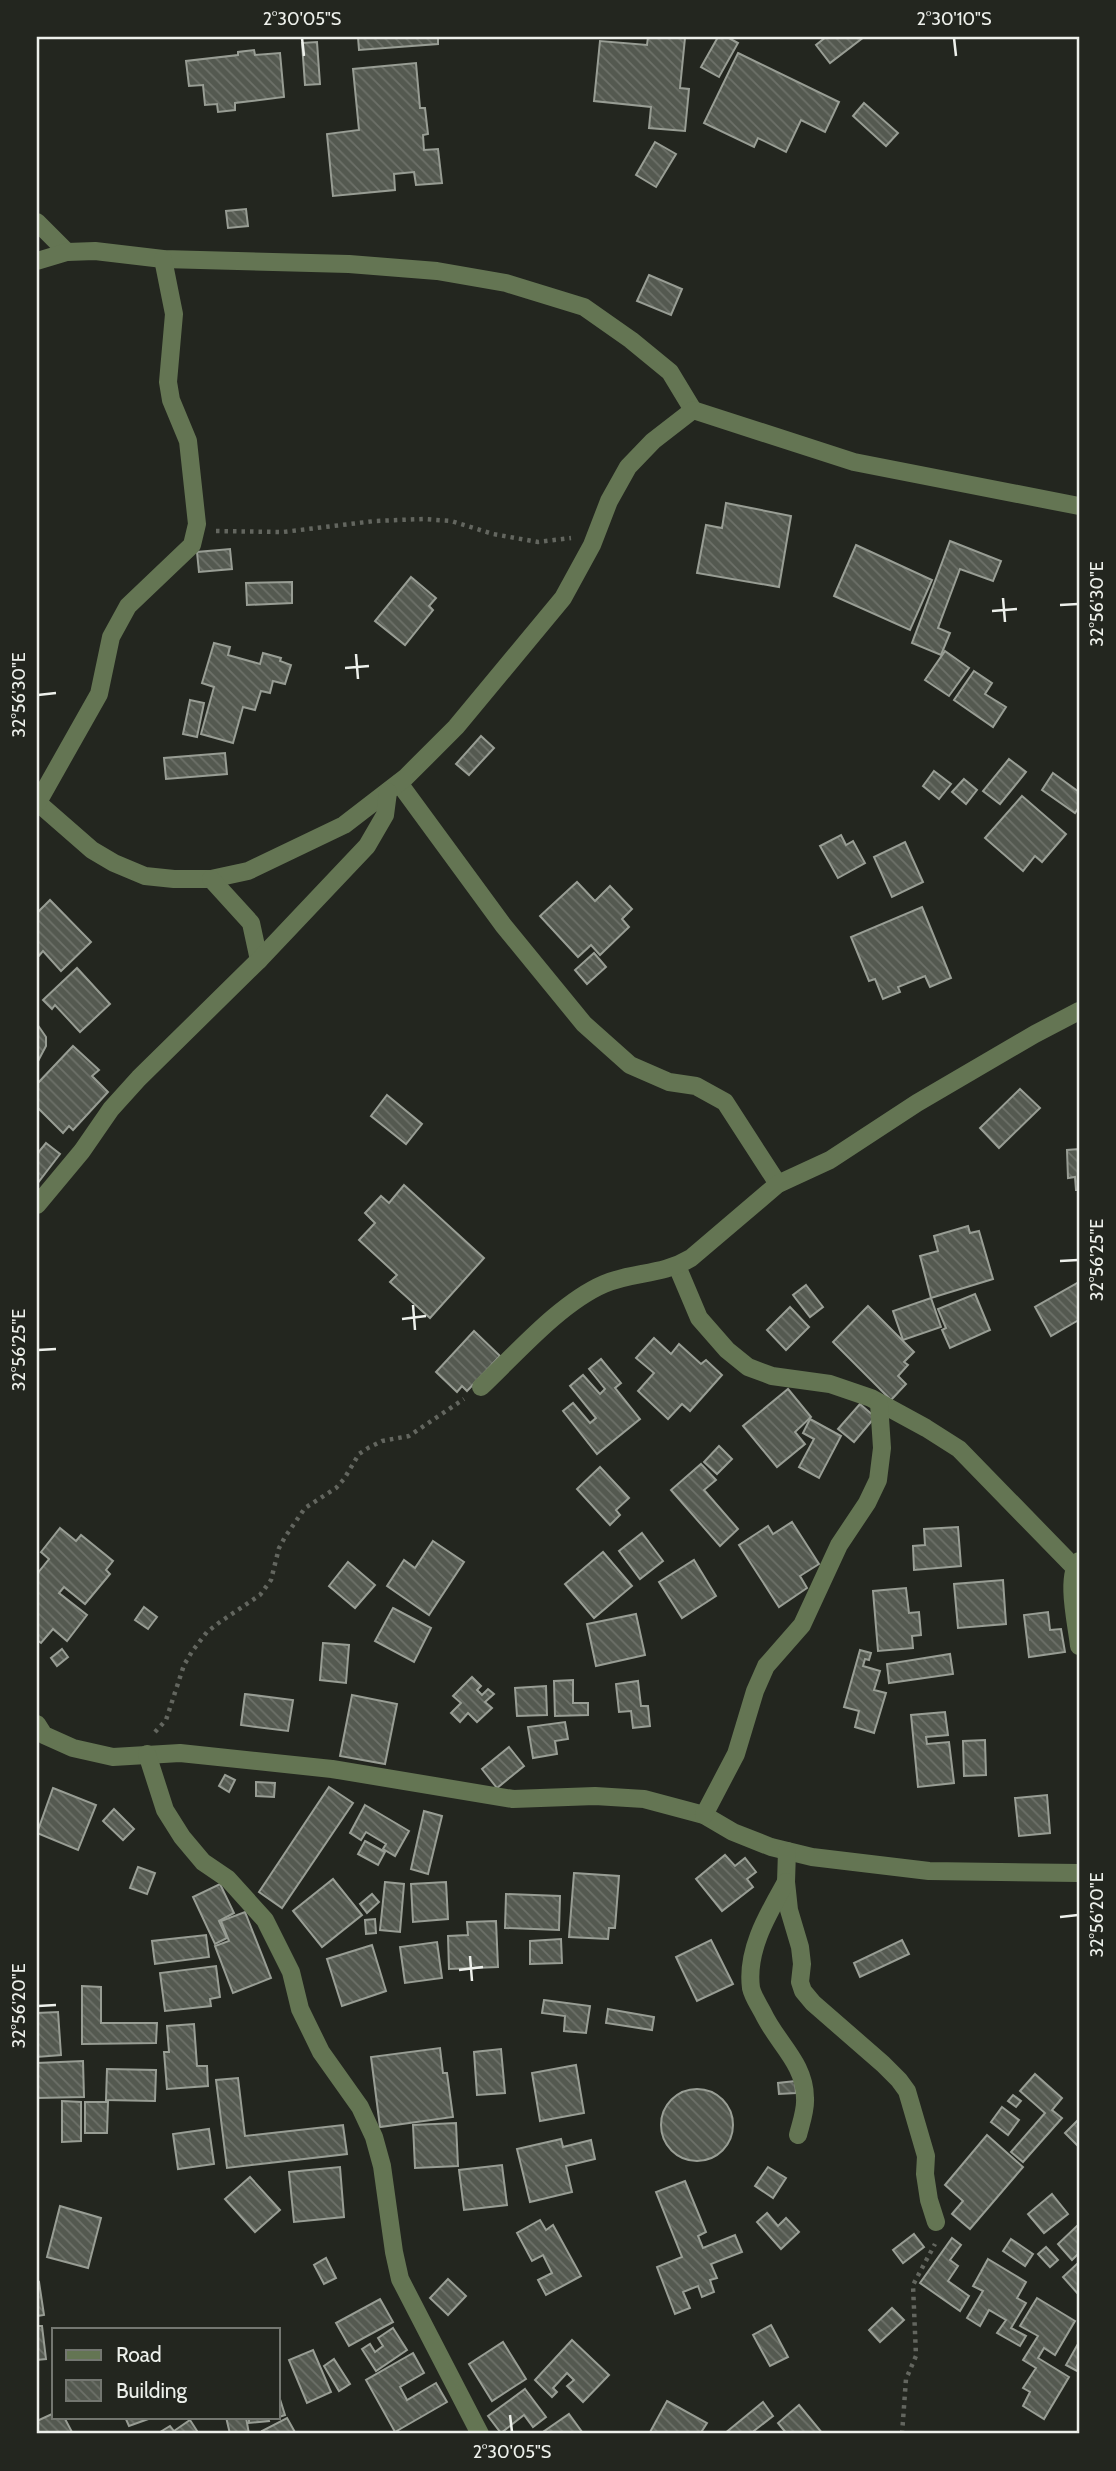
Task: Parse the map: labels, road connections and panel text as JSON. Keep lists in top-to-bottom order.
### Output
{
  "legend": ["Road", "Building"],
  "coordinates": [
    "2°30'05\"S",
    "2°30'10\"S",
    "32°56'30\"E",
    "32°56'25\"E",
    "32°56'20\"E"
  ]
}
